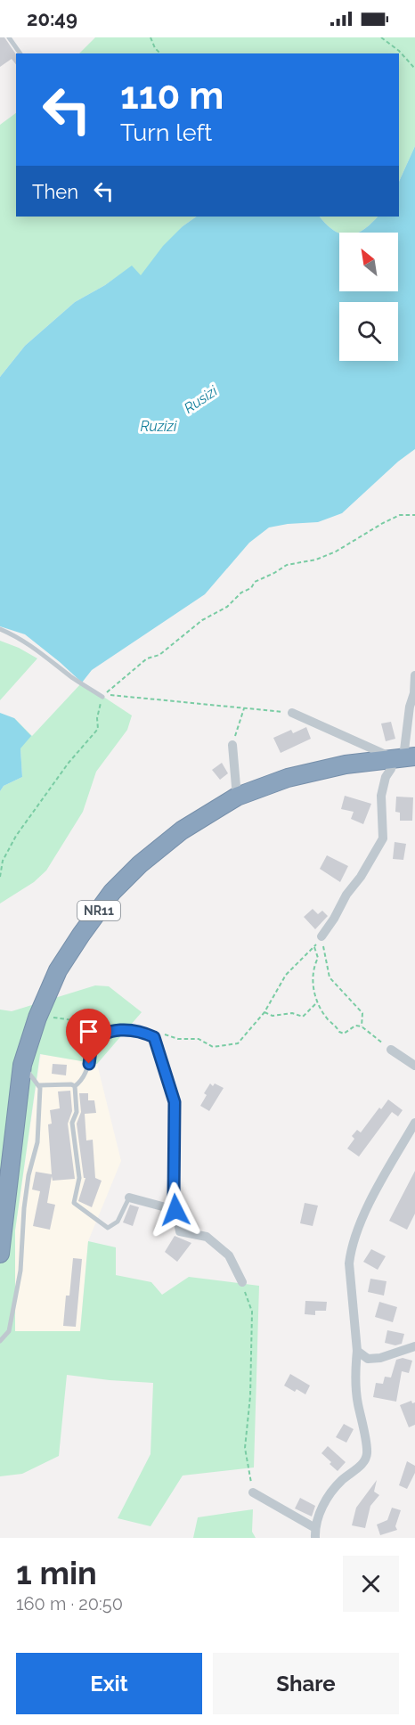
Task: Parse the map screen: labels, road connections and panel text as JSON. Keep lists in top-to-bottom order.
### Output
{
  "streets": {
    "highway": ["NR11"]
  },
  "water": ["Rusizi", "Ruzizi"],
  "north": "top left",
  "page": {
    "status": "20:49",
    "turn": ["110 m", "Turn left"],
    "then": "Then",
    "heading": ["1 min", "160 m · 20:50"],
    "buttons": ["Exit", "Share"]
  }
}
